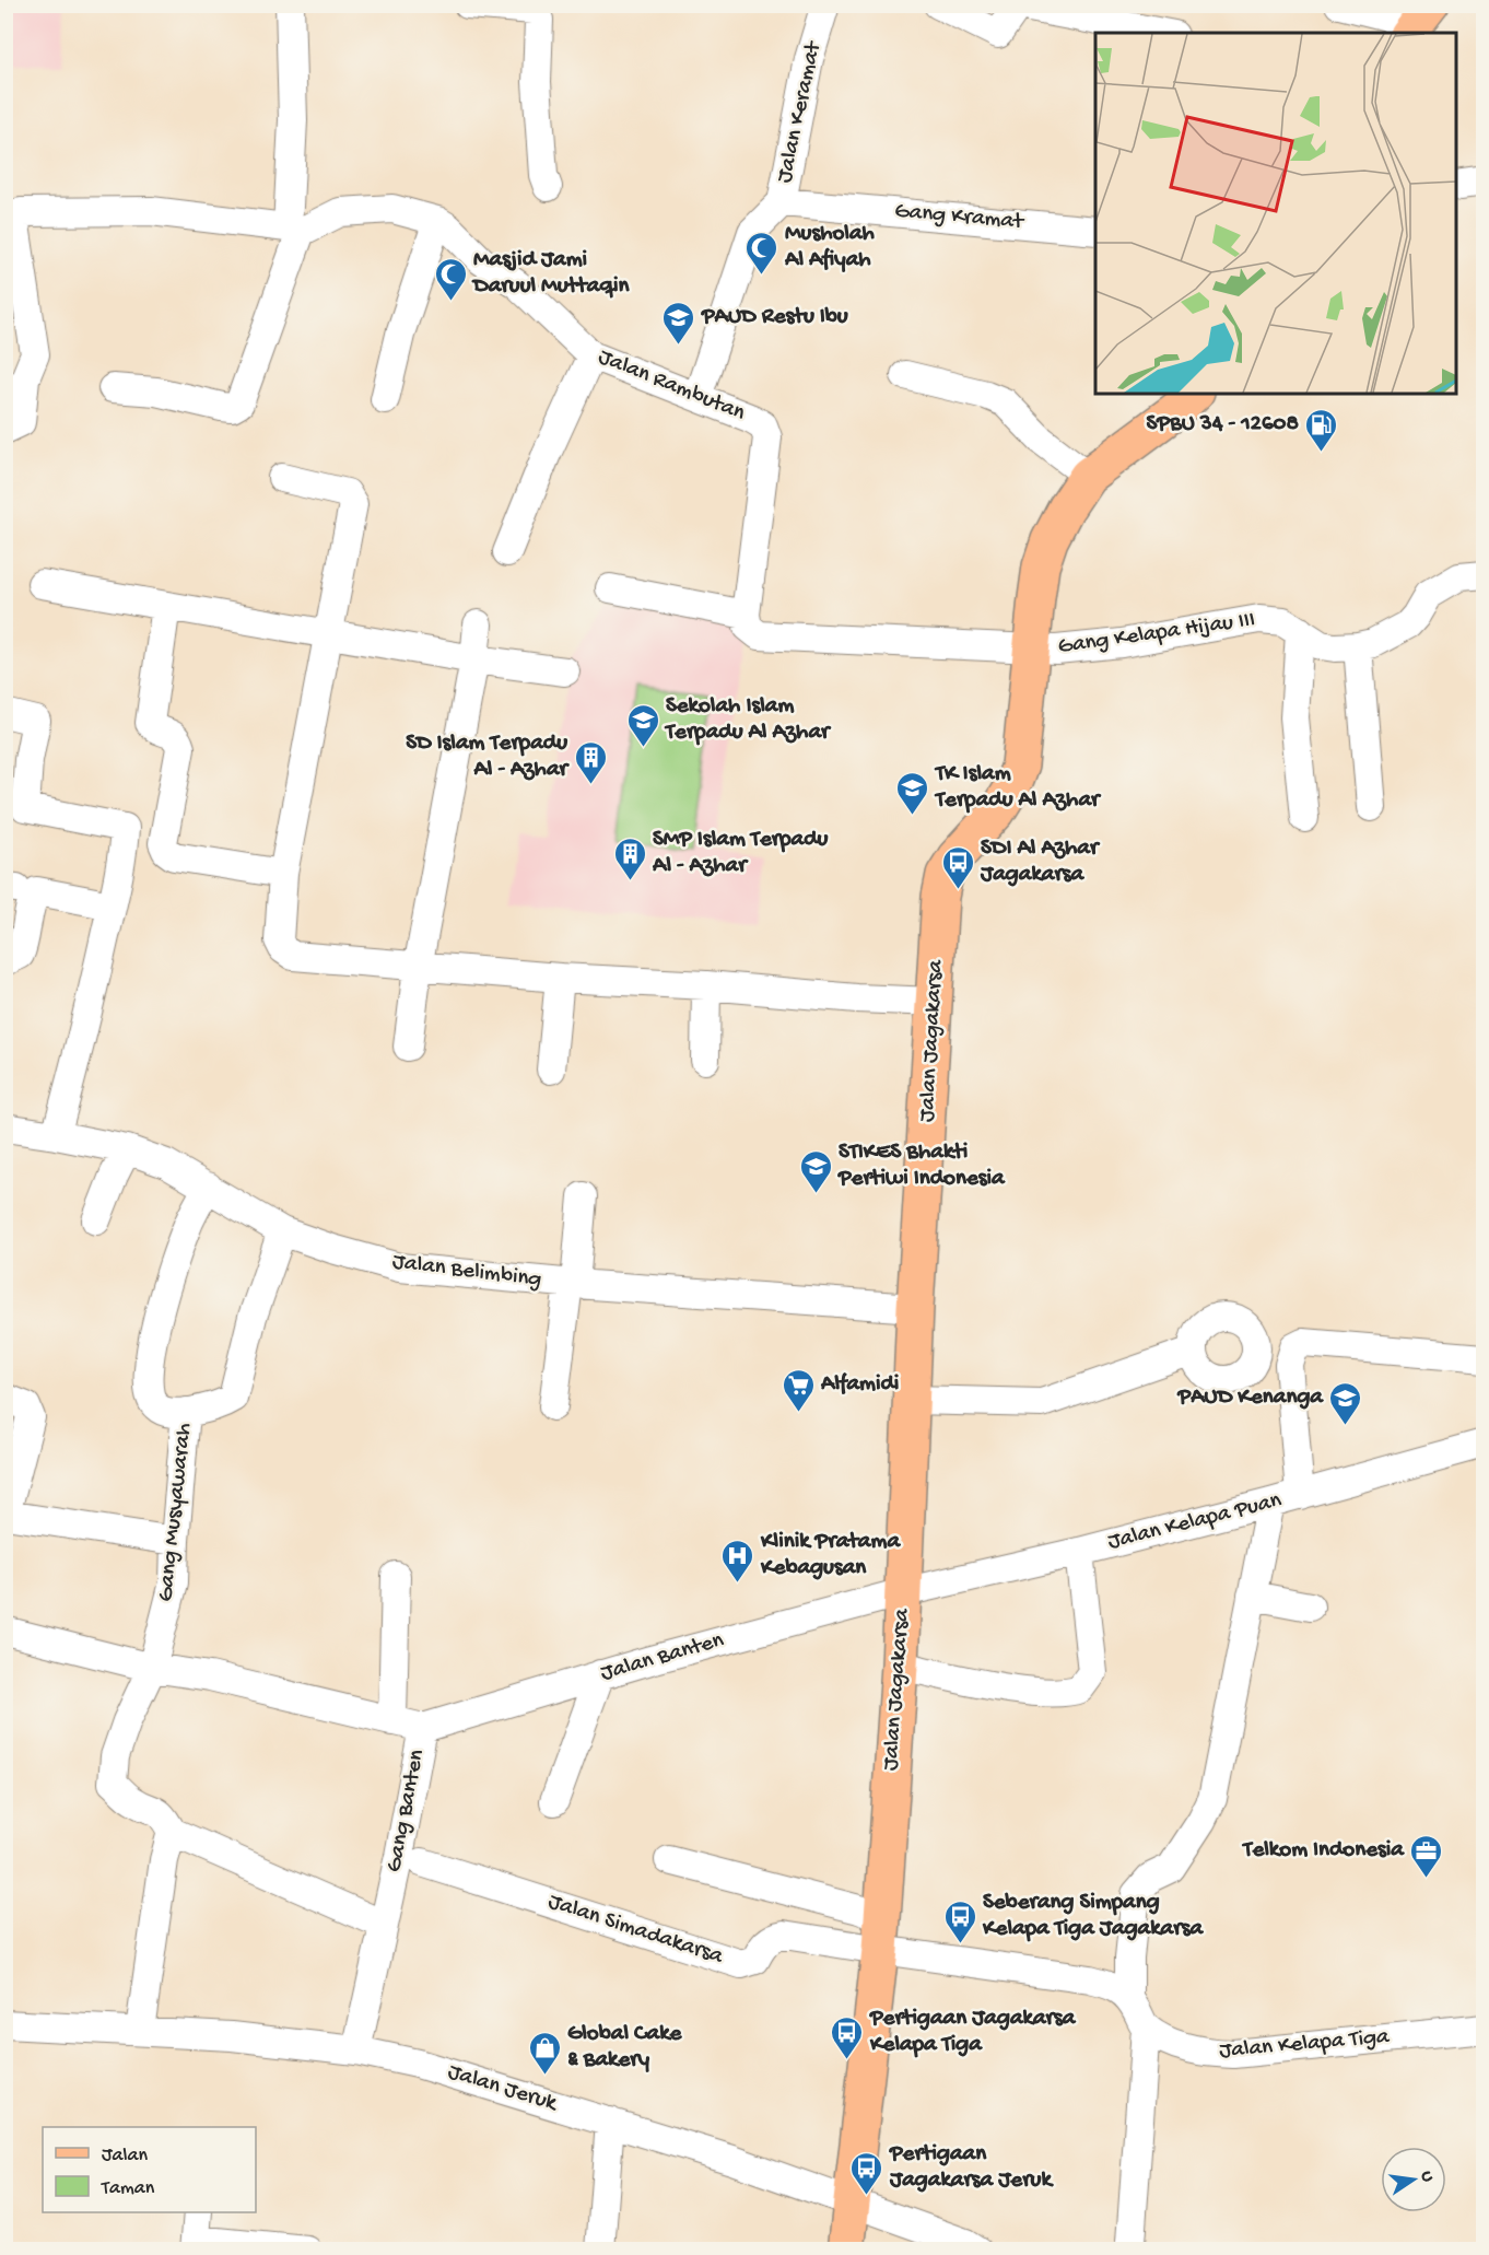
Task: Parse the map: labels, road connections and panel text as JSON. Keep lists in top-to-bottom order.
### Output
{
  "streets": {
    "main road": ["Jalan Jagakarsa"],
    "street": [
      "Jalan Keramat",
      "Gang Kramat",
      "Jalan Rambutan",
      "Gang Kelapa Hijau III",
      "Jalan Belimbing",
      "Gang Musyawarah",
      "Jalan Kelapa Puan",
      "Jalan Banten",
      "Gang Banten",
      "Jalan Simadakarsa",
      "Jalan Kelapa Tiga",
      "Jalan Jeruk"
    ]
  },
  "crossings": [
    ["Jalan Keramat", "Gang Kramat"],
    ["Jalan Keramat", "Jalan Rambutan"],
    ["Gang Kelapa Hijau III", "Jalan Jagakarsa"],
    ["Jalan Jagakarsa", "Jalan Belimbing"],
    ["Jalan Jagakarsa", "Jalan Kelapa Puan"],
    ["Jalan Jagakarsa", "Jalan Banten"],
    ["Jalan Jagakarsa", "Jalan Simadakarsa"],
    ["Jalan Jagakarsa", "Jalan Jeruk"],
    ["Jalan Belimbing", "Gang Musyawarah"],
    ["Gang Musyawarah", "Gang Banten"],
    ["Jalan Kelapa Puan", "Jalan Banten"],
    ["Jalan Banten", "Gang Banten"],
    ["Gang Banten", "Jalan Jeruk"]
  ],
  "places": {
    "mosque": ["Musholah Al Afiyah", "Masjid Jami Daruul Muttaqin"],
    "school or university": [
      "PAUD Restu Ibu",
      "Sekolah Islam Terpadu Al Azhar",
      "TK Islam Terpadu Al Azhar",
      "STIKES Bhakti Pertiwi Indonesia",
      "PAUD Kenanga"
    ],
    "fuel station": ["SPBU 34 - 12608"],
    "building": ["SD Islam Terpadu Al - Azhar", "SMP Islam Terpadu Al - Azhar"],
    "bus stop": [
      "SDI Al Azhar Jagakarsa",
      "Seberang Simpang Kelapa Tiga Jagakarsa",
      "Pertigaan Jagakarsa Kelapa Tiga",
      "Pertigaan Jagakarsa Jeruk"
    ],
    "supermarket": ["Alfamidi"],
    "hospital": ["Klinik Pratama Kebagusan"],
    "office": ["Telkom Indonesia"],
    "shop": ["Global Cake & Bakery"]
  },
  "legend": ["Jalan", "Taman"],
  "north": "right"
}
